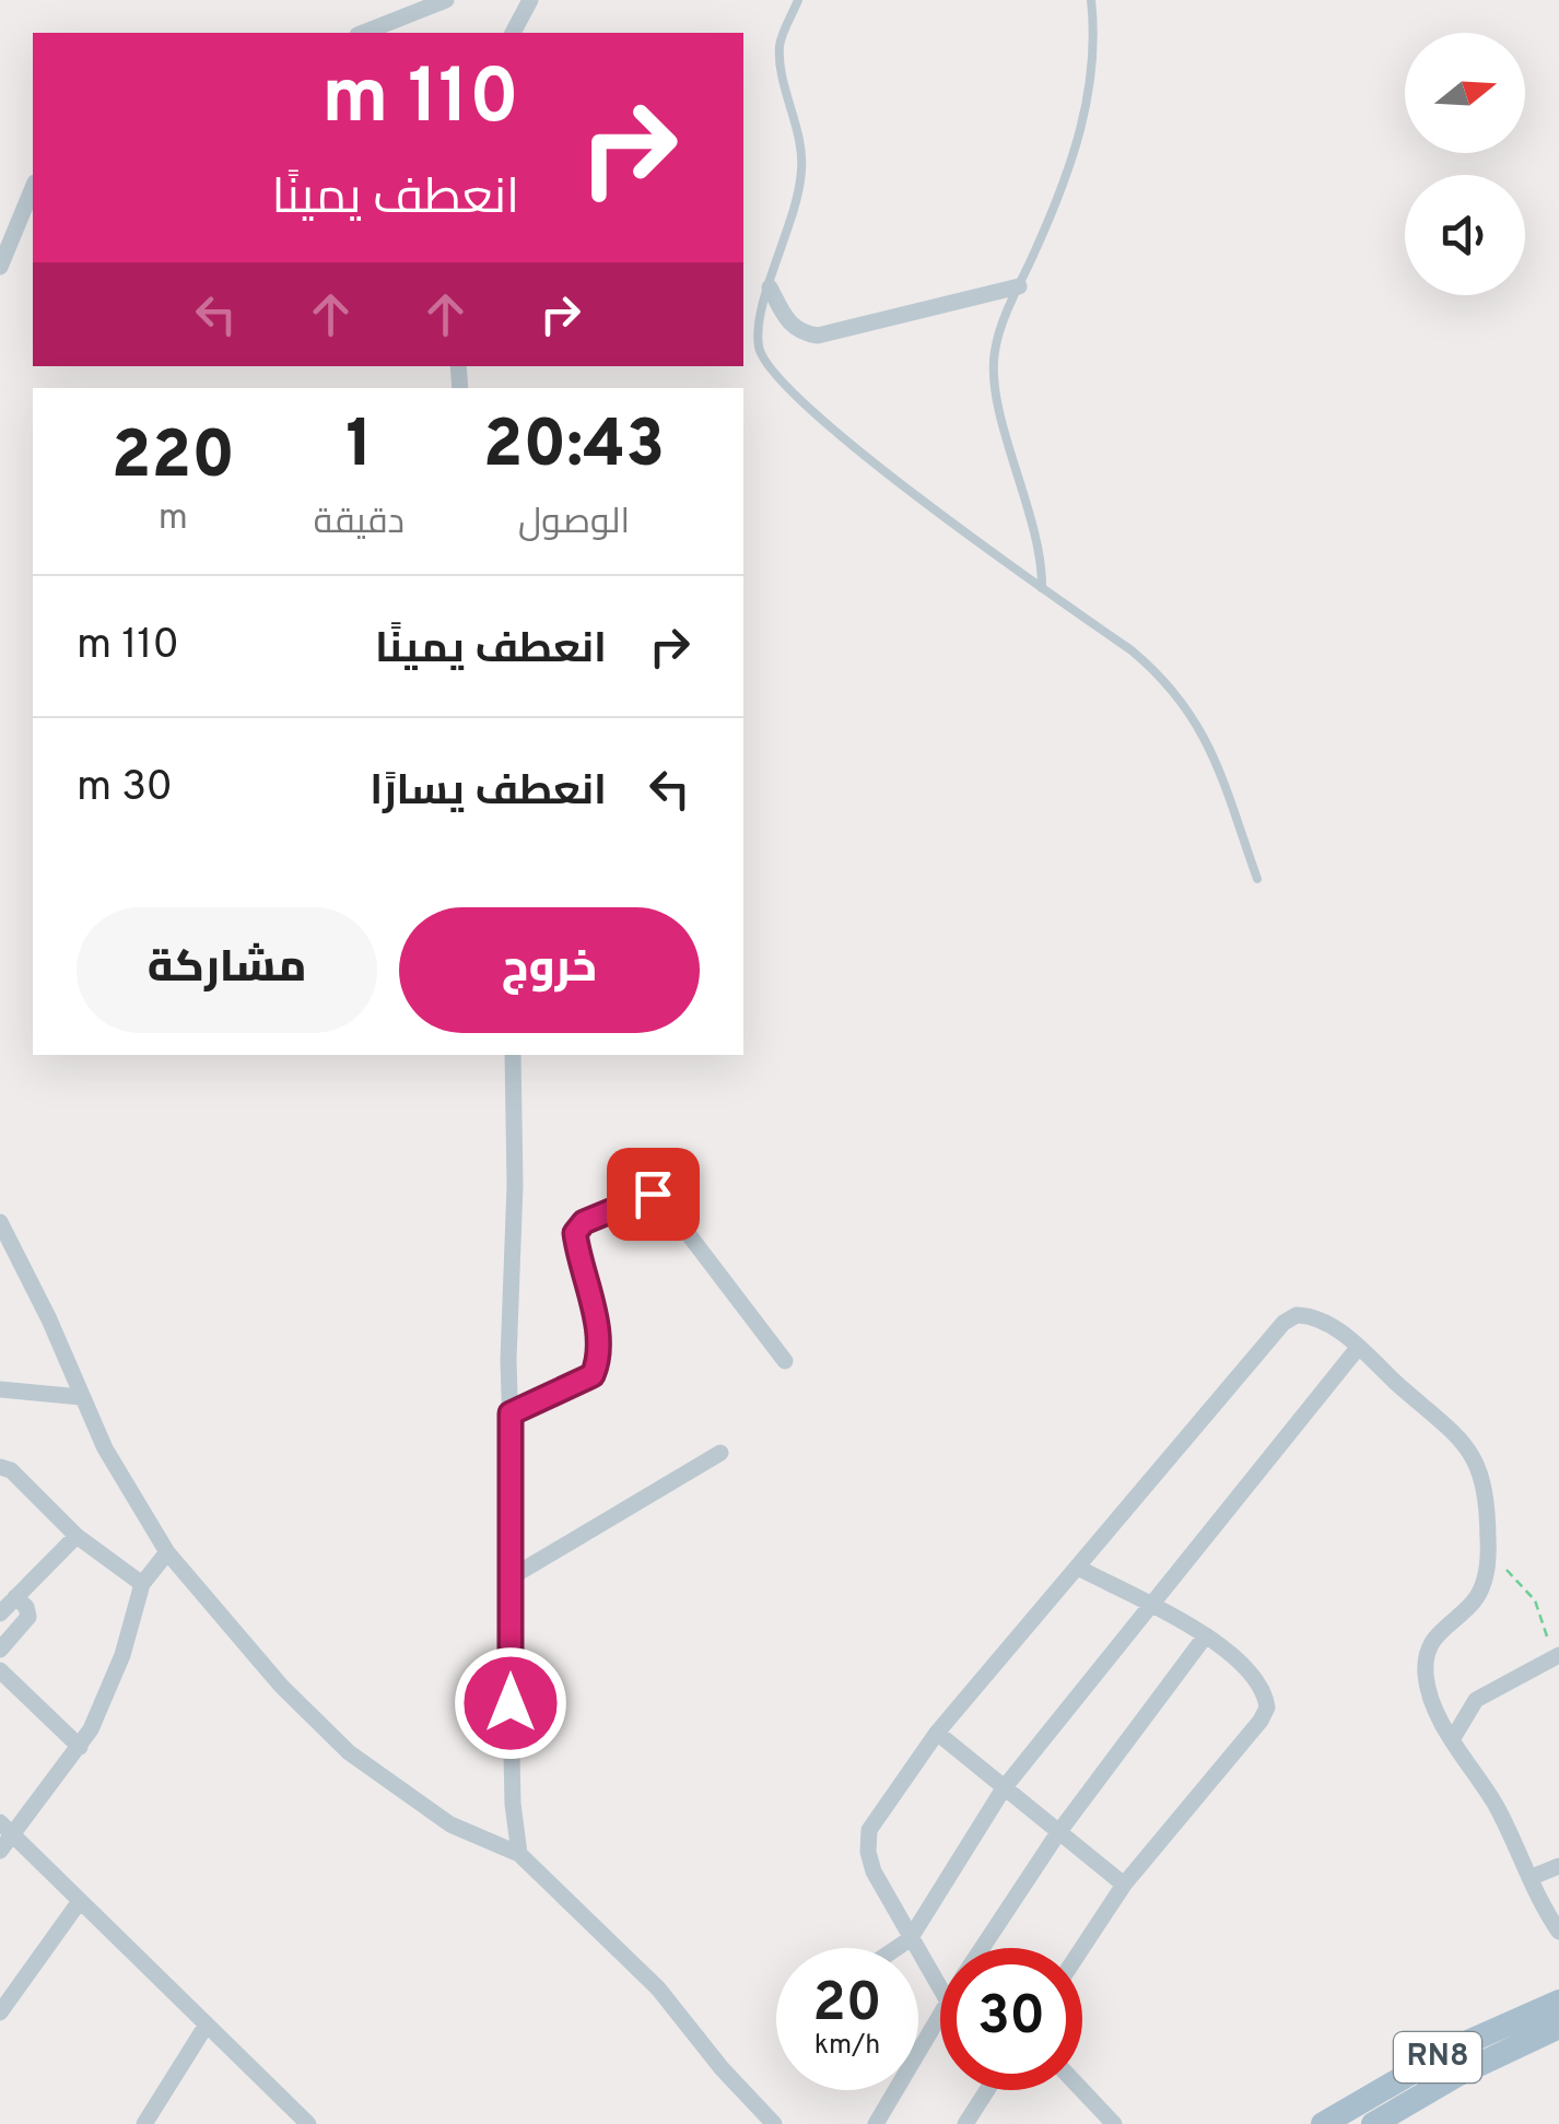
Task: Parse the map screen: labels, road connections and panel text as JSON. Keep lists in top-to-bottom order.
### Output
{
  "streets": {
    "main road": ["RN8"]
  },
  "north": "right",
  "page": {
    "turn": ["110 m", "انعطف يمينًا"],
    "eta": [
      "20:43",
      "الوصول",
      "1",
      "دقيقة",
      "220",
      "m"
    ],
    "list": [
      {
        "name": "انعطف يمينًا",
        "value": "110 m"
      },
      {
        "name": "انعطف يسارًا",
        "value": "30 m"
      }
    ],
    "buttons": ["خروج", "مشاركة"],
    "speed": "20 km/h",
    "limit": "30"
  }
}
